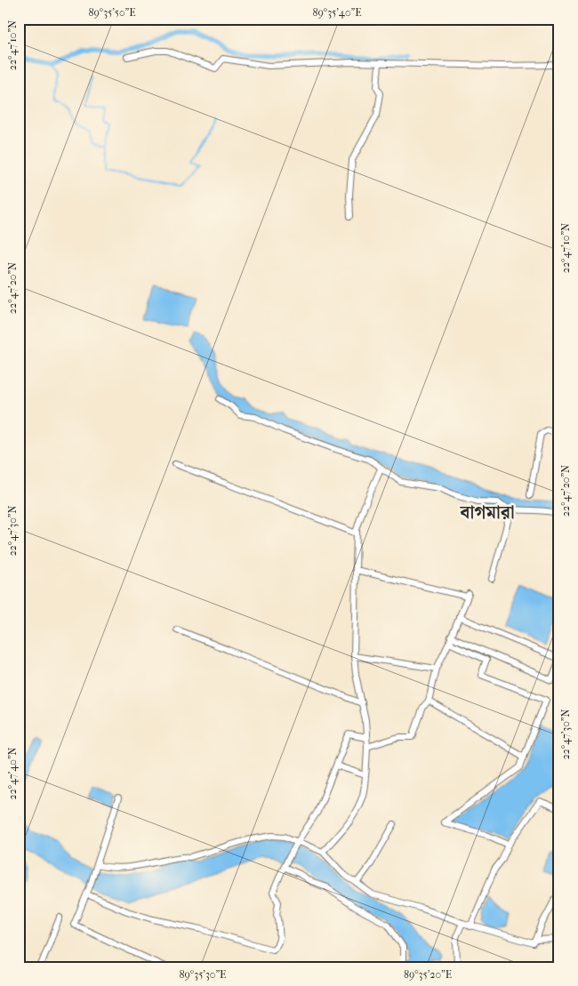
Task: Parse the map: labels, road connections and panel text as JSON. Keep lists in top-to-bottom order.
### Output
{
  "districts": ["বাগমারা"],
  "coordinates": [
    "89°35'50\"E",
    "89°35'40\"E",
    "22°47'10\"N",
    "22°47'20\"N",
    "22°47'30\"N",
    "22°47'40\"N",
    "89°35'30\"E",
    "89°35'20\"E"
  ]
}
